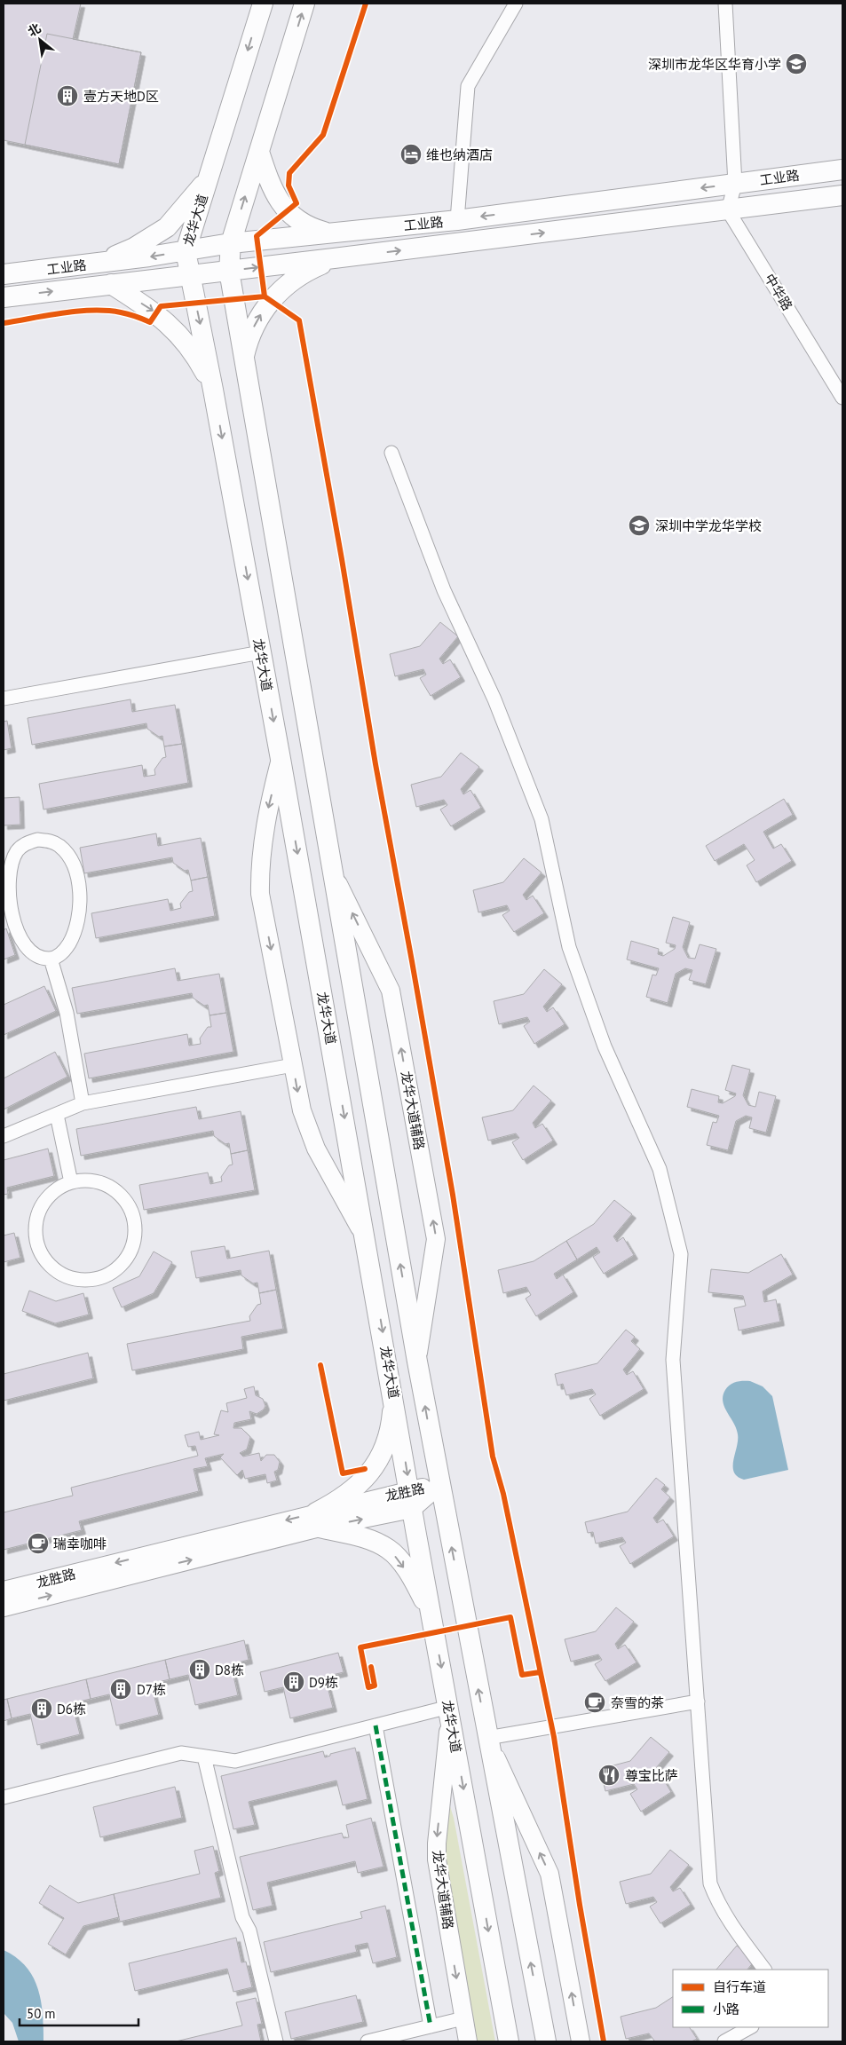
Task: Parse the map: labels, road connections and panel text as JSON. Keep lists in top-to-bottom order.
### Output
{
  "streets": {
    "main road": [
      "工业路",
      "龙华大道",
      "龙华大道辅路",
      "龙胜路"
    ],
    "street": ["中华路"]
  },
  "crossings": [
    ["工业路", "龙华大道"],
    ["工业路", "中华路"],
    ["龙华大道", "龙华大道辅路"],
    ["龙华大道", "龙胜路"]
  ],
  "places": {
    "school or university": ["深圳市龙华区华育小学", "深圳中学龙华学校"],
    "building": [
      "壹方天地D区",
      "D8栋",
      "D9栋",
      "D7栋",
      "D6栋"
    ],
    "hotel": ["维也纳酒店"],
    "cafe": ["瑞幸咖啡", "奈雪的茶"],
    "restaurant": ["尊宝比萨"]
  },
  "legend": ["自行车道", "小路"],
  "scale_bar": "50 m",
  "north": "top left"
}
